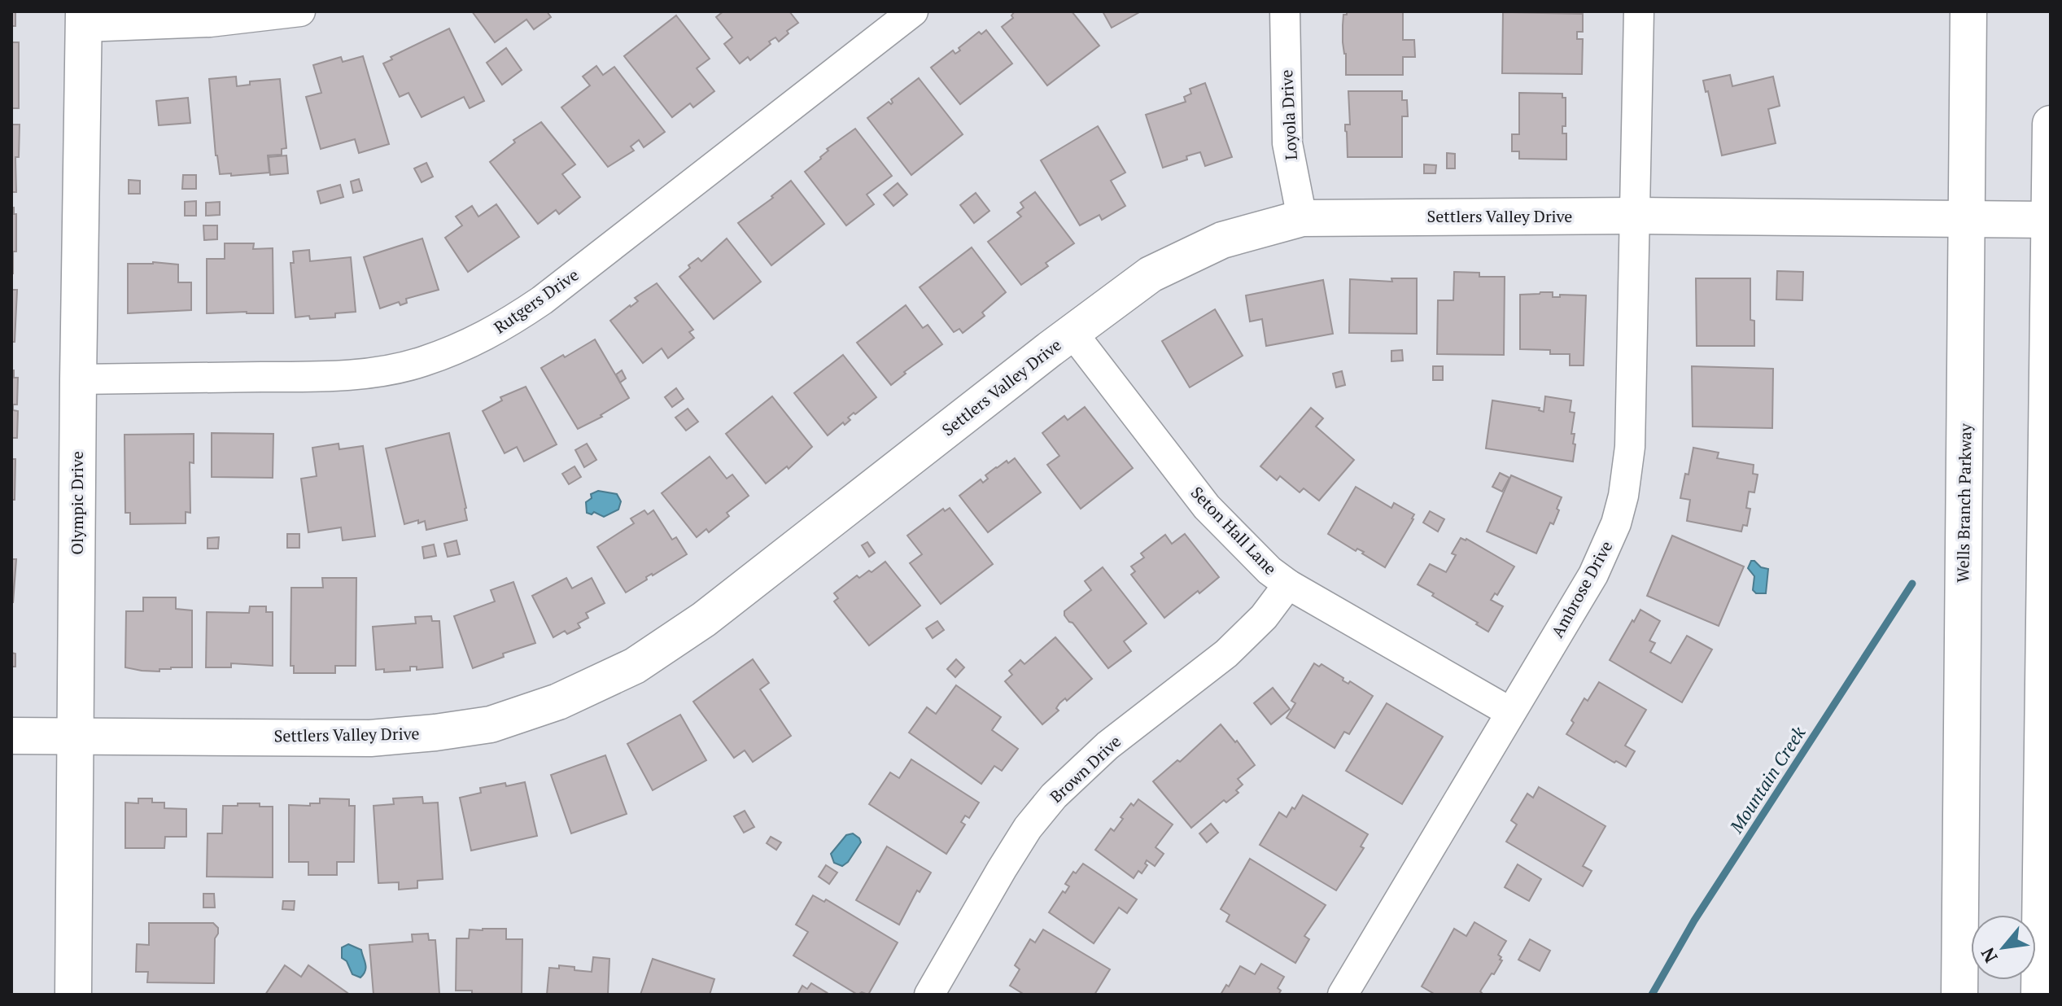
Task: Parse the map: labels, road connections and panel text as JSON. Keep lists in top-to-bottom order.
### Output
{
  "streets": {
    "street": [
      "Loyola Drive",
      "Settlers Valley Drive",
      "Rutgers Drive",
      "Olympic Drive",
      "Wells Branch Parkway",
      "Seton Hall Lane",
      "Ambrose Drive",
      "Brown Drive"
    ]
  },
  "crossings": [
    ["Loyola Drive", "Settlers Valley Drive"],
    ["Settlers Valley Drive", "Olympic Drive"],
    ["Settlers Valley Drive", "Wells Branch Parkway"],
    ["Settlers Valley Drive", "Seton Hall Lane"],
    ["Settlers Valley Drive", "Ambrose Drive"],
    ["Rutgers Drive", "Olympic Drive"],
    ["Seton Hall Lane", "Ambrose Drive"],
    ["Seton Hall Lane", "Brown Drive"]
  ],
  "water": ["Mountain Creek"],
  "north": "bottom left"
}
